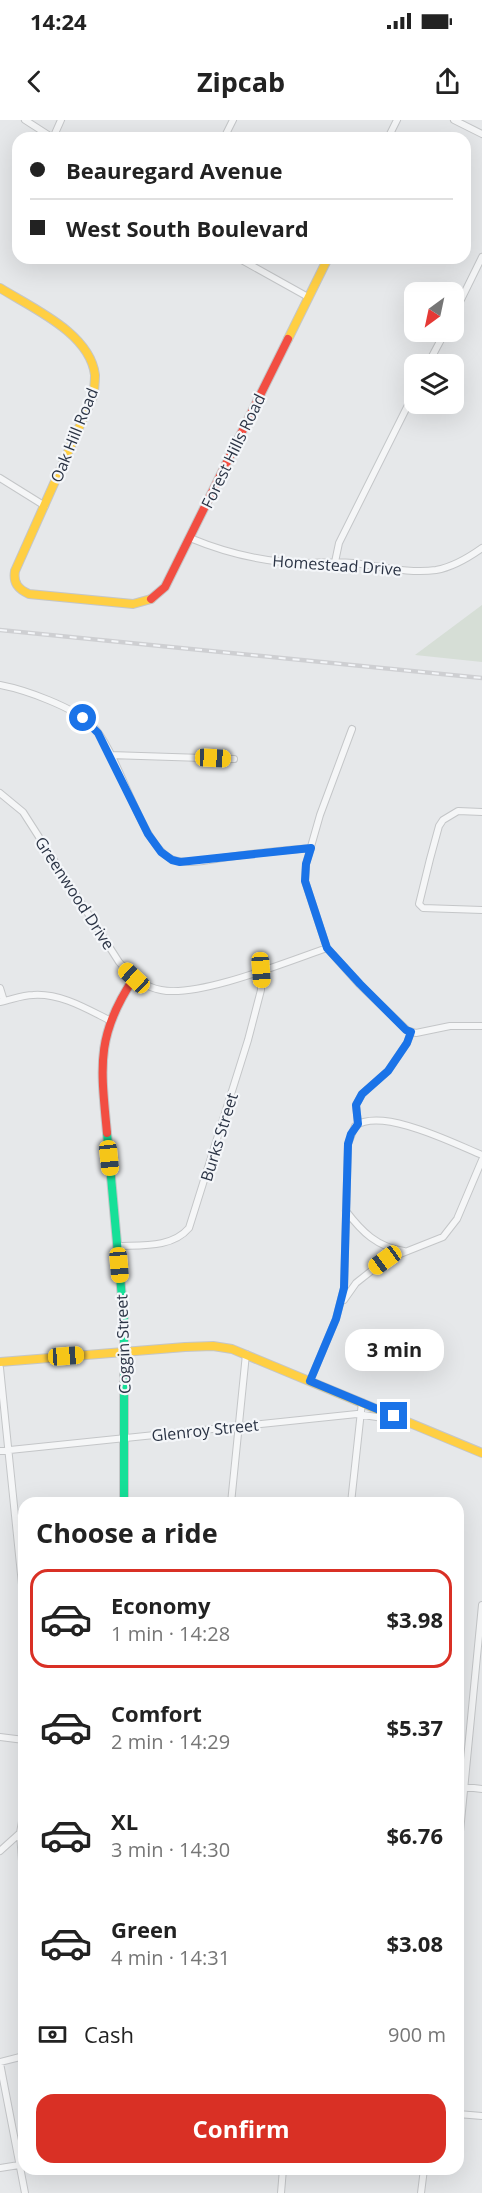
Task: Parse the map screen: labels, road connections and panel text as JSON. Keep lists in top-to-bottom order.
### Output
{
  "streets": {
    "street": [
      "Oak Hill Road",
      "Forest Hills Road",
      "Homestead Drive",
      "Greenwood Drive",
      "Burks Street",
      "Coggin Street",
      "Glenroy Street"
    ]
  },
  "crossings": [
    ["Oak Hill Road", "Forest Hills Road"],
    ["Forest Hills Road", "Homestead Drive"],
    ["Greenwood Drive", "Burks Street"],
    ["Greenwood Drive", "Coggin Street"],
    ["Burks Street", "Coggin Street"],
    ["Coggin Street", "Glenroy Street"]
  ],
  "north": "bottom left",
  "page": {
    "status": "14:24",
    "header": "Zipcab",
    "banner": ["Beauregard Avenue", "West South Boulevard"],
    "bubble": "3 min",
    "heading": "Choose a ride",
    "list": [
      {
        "name": "Economy",
        "note": "1 min · 14:28",
        "value": "$3.98"
      },
      {
        "name": "Comfort",
        "note": "2 min · 14:29",
        "value": "$5.37"
      },
      {
        "name": "XL",
        "note": "3 min · 14:30",
        "value": "$6.76"
      },
      {
        "name": "Green",
        "note": "4 min · 14:31",
        "value": "$3.08"
      }
    ],
    "pay": ["Cash", "900 m"],
    "buttons": "Confirm"
  }
}
